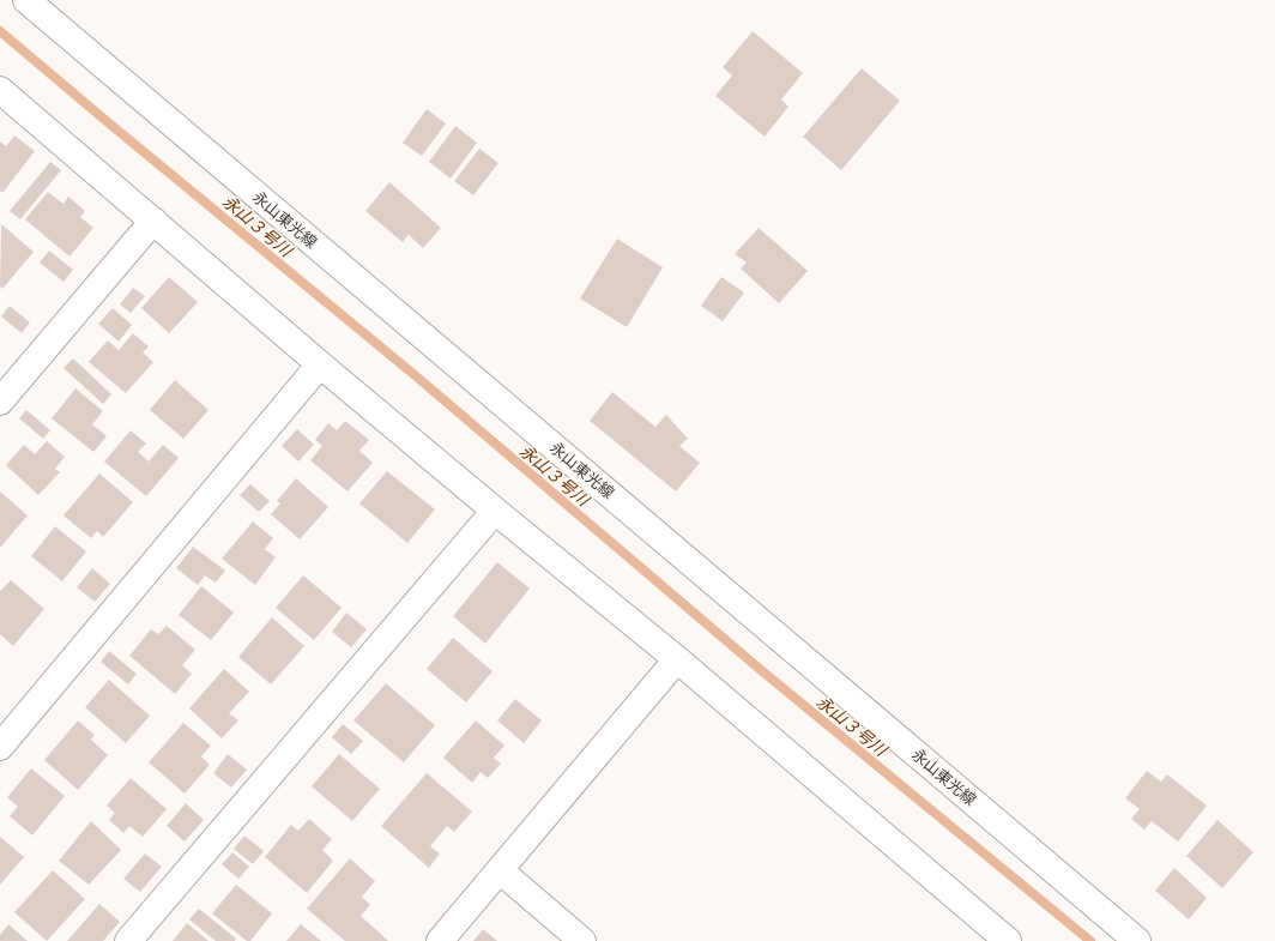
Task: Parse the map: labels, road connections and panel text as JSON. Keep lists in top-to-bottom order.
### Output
{
  "streets": {
    "street": ["永山東光線"]
  },
  "water": ["永山３号川"]
}
